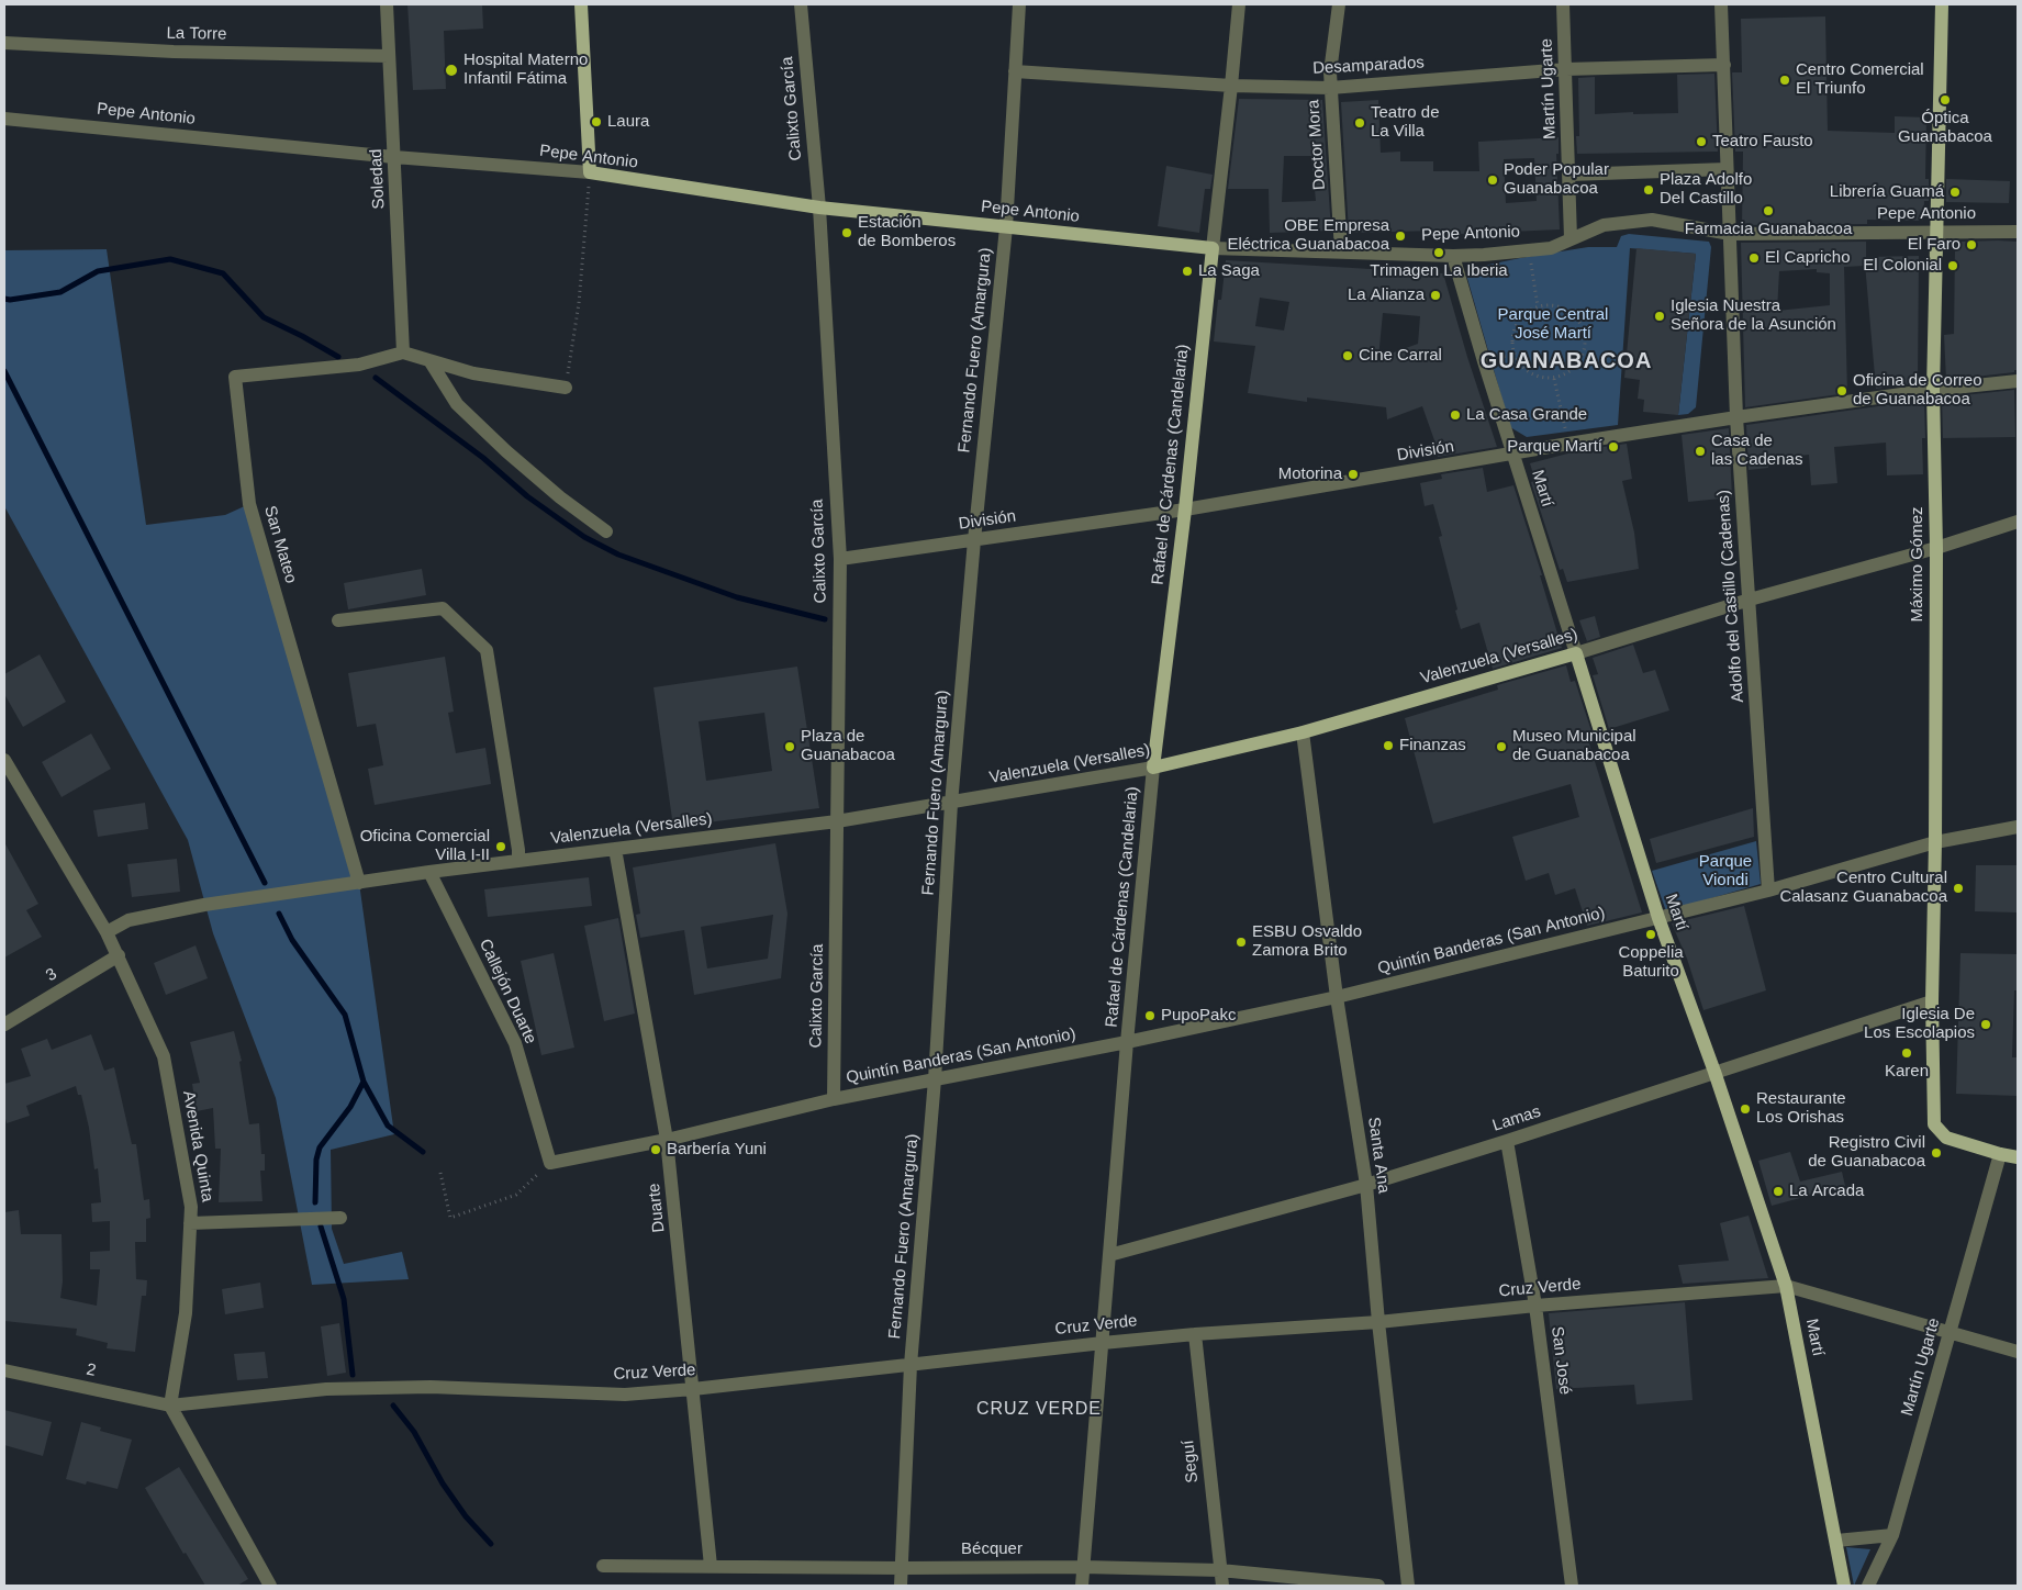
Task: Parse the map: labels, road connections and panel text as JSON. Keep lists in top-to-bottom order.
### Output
{
  "streets": {
    "main road": [
      "Pepe Antonio",
      "Rafael de Cárdenas (Candelaria)",
      "Martí",
      "Máximo Gómez",
      "Valenzuela (Versalles)"
    ],
    "street": [
      "La Torre",
      "Desamparados",
      "Martín Ugarte",
      "Calixto García",
      "Doctor Mora",
      "Soledad",
      "Fernando Fuero (Amargura)",
      "División",
      "San Mateo",
      "Adolfo del Castillo (Cadenas)",
      "Quintín Banderas (San Antonio)",
      "3",
      "Callejón Duarte",
      "Lamas",
      "Avenida Quinta",
      "Santa Ana",
      "Duarte",
      "Cruz Verde",
      "San José",
      "2",
      "Seguí",
      "Bécquer"
    ]
  },
  "crossings": [
    ["La Torre", "Soledad"],
    ["Desamparados", "Martín Ugarte"],
    ["Desamparados", "Doctor Mora"],
    ["Desamparados", "Fernando Fuero (Amargura)"],
    ["Desamparados", "Rafael de Cárdenas (Candelaria)"],
    ["Desamparados", "Adolfo del Castillo (Cadenas)"],
    ["Martín Ugarte", "Pepe Antonio"],
    ["Martín Ugarte", "Máximo Gómez"],
    ["Martín Ugarte", "Cruz Verde"],
    ["Calixto García", "Pepe Antonio"],
    ["Calixto García", "División"],
    ["Calixto García", "Valenzuela (Versalles)"],
    ["Calixto García", "Quintín Banderas (San Antonio)"],
    ["Pepe Antonio", "Doctor Mora"],
    ["Pepe Antonio", "Soledad"],
    ["Pepe Antonio", "Fernando Fuero (Amargura)"],
    ["Pepe Antonio", "Rafael de Cárdenas (Candelaria)"],
    ["Pepe Antonio", "Martí"],
    ["Pepe Antonio", "Máximo Gómez"],
    ["Pepe Antonio", "Adolfo del Castillo (Cadenas)"],
    ["Soledad", "San Mateo"],
    ["Fernando Fuero (Amargura)", "División"],
    ["Fernando Fuero (Amargura)", "Valenzuela (Versalles)"],
    ["Fernando Fuero (Amargura)", "Quintín Banderas (San Antonio)"],
    ["Fernando Fuero (Amargura)", "Cruz Verde"],
    ["Fernando Fuero (Amargura)", "Bécquer"],
    ["División", "Rafael de Cárdenas (Candelaria)"],
    ["División", "Martí"],
    ["División", "Máximo Gómez"],
    ["División", "Adolfo del Castillo (Cadenas)"],
    ["Rafael de Cárdenas (Candelaria)", "Valenzuela (Versalles)"],
    ["Rafael de Cárdenas (Candelaria)", "Quintín Banderas (San Antonio)"],
    ["Rafael de Cárdenas (Candelaria)", "Lamas"],
    ["Rafael de Cárdenas (Candelaria)", "Cruz Verde"],
    ["Rafael de Cárdenas (Candelaria)", "Bécquer"],
    ["Martí", "Valenzuela (Versalles)"],
    ["Martí", "Quintín Banderas (San Antonio)"],
    ["Martí", "Lamas"],
    ["Martí", "Cruz Verde"],
    ["San Mateo", "Valenzuela (Versalles)"],
    ["Máximo Gómez", "Valenzuela (Versalles)"],
    ["Máximo Gómez", "Quintín Banderas (San Antonio)"],
    ["Máximo Gómez", "Lamas"],
    ["Adolfo del Castillo (Cadenas)", "Valenzuela (Versalles)"],
    ["Adolfo del Castillo (Cadenas)", "Quintín Banderas (San Antonio)"],
    ["Valenzuela (Versalles)", "Callejón Duarte"],
    ["Valenzuela (Versalles)", "Avenida Quinta"],
    ["Valenzuela (Versalles)", "Santa Ana"],
    ["Valenzuela (Versalles)", "Duarte"],
    ["Quintín Banderas (San Antonio)", "Callejón Duarte"],
    ["Quintín Banderas (San Antonio)", "Santa Ana"],
    ["Quintín Banderas (San Antonio)", "Duarte"],
    ["3", "Avenida Quinta"],
    ["Lamas", "Santa Ana"],
    ["Lamas", "San José"],
    ["Avenida Quinta", "Cruz Verde"],
    ["Avenida Quinta", "2"],
    ["Santa Ana", "Cruz Verde"],
    ["Duarte", "Cruz Verde"],
    ["Duarte", "Bécquer"],
    ["Cruz Verde", "San José"],
    ["Cruz Verde", "2"],
    ["Cruz Verde", "Seguí"],
    ["Seguí", "Bécquer"]
  ],
  "districts": ["GUANABACOA", "CRUZ VERDE"],
  "parks": ["Parque Central José Martí", "Parque Viondi"],
  "places": [
    "Hospital Materno Infantil Fátima",
    "Centro Comercial El Triunfo",
    "Óptica Guanabacoa",
    "Laura",
    "Teatro de La Villa",
    "Teatro Fausto",
    "Poder Popular Guanabacoa",
    "Plaza Adolfo Del Castillo",
    "Librería Guamá",
    "Farmacia Guanabacoa",
    "Estación de Bomberos",
    "OBE Empresa Eléctrica Guanabacoa",
    "El Faro",
    "Trimagen La Iberia",
    "El Capricho",
    "El Colonial",
    "La Saga",
    "La Alianza",
    "Iglesia Nuestra Señora de la Asunción",
    "Cine Carral",
    "Oficina de Correo de Guanabacoa",
    "La Casa Grande",
    "Parque Martí",
    "Casa de las Cadenas",
    "Motorina",
    "Finanzas",
    "Plaza de Guanabacoa",
    "Museo Municipal de Guanabacoa",
    "Oficina Comercial Villa I-II",
    "Centro Cultural Calasanz Guanabacoa",
    "Coppelia Baturito",
    "ESBU Osvaldo Zamora Brito",
    "PupoPakc",
    "Iglesia De Los Escolapios",
    "Karen",
    "Restaurante Los Orishas",
    "Barbería Yuni",
    "Registro Civil de Guanabacoa",
    "La Arcada"
  ]
}
